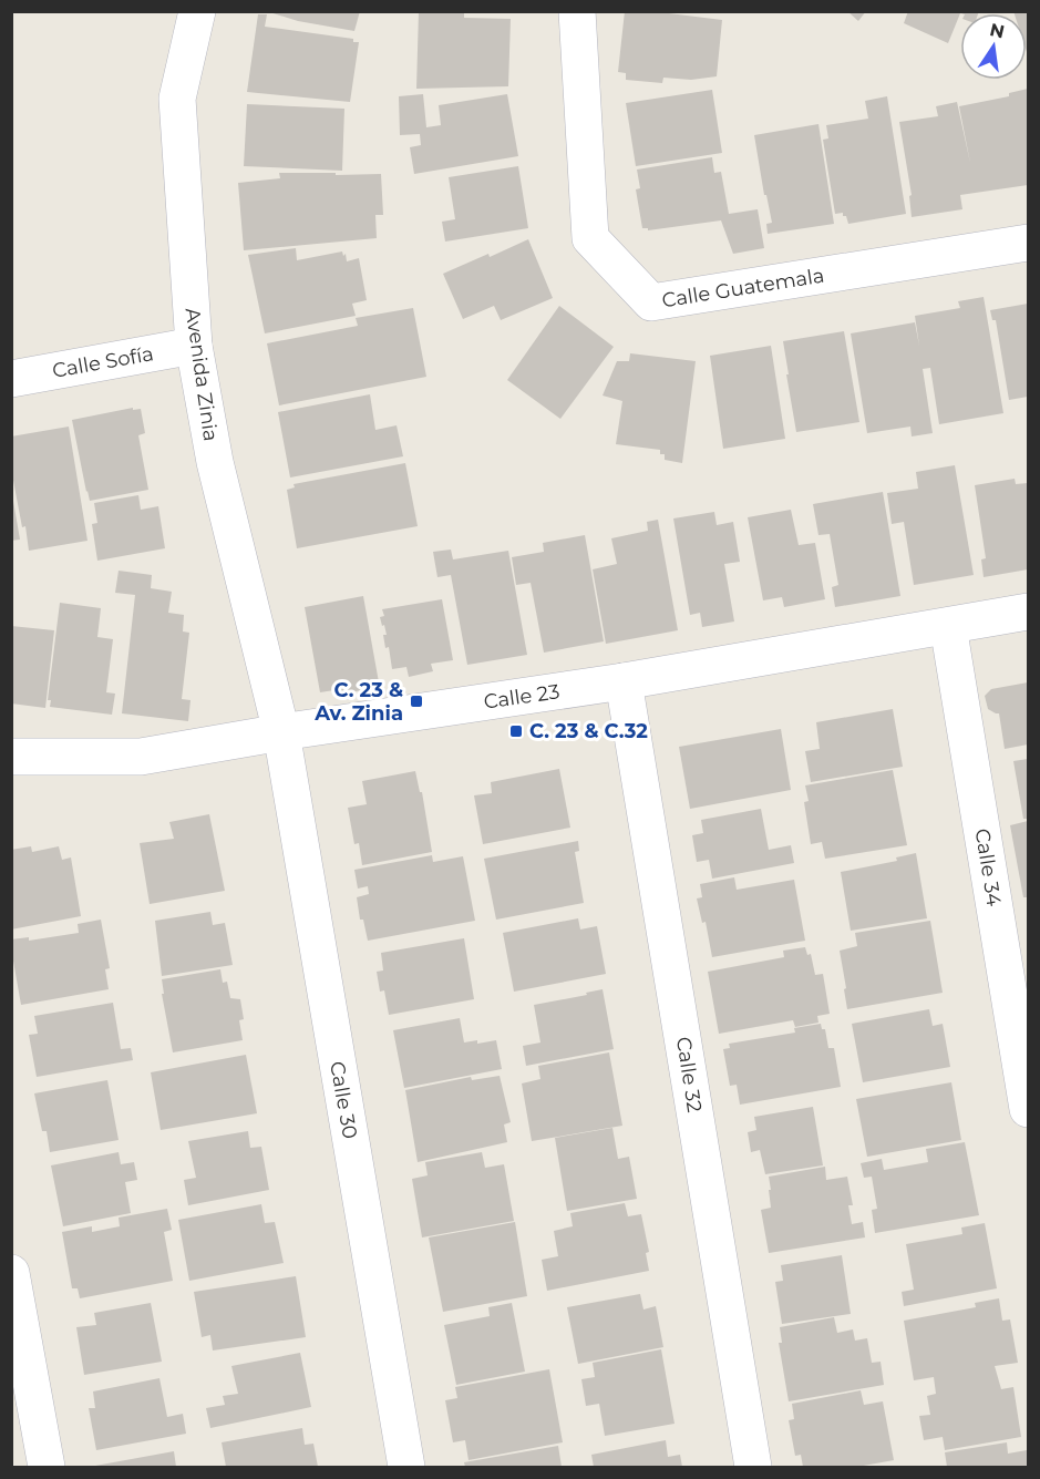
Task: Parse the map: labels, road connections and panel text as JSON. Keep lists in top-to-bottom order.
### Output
{
  "streets": {
    "street": [
      "Calle Guatemala",
      "Calle Sofía",
      "Avenida Zinia",
      "Calle 23",
      "Calle 34",
      "Calle 32",
      "Calle 30"
    ]
  },
  "crossings": [
    ["Calle Sofía", "Avenida Zinia"],
    ["Avenida Zinia", "Calle 23"],
    ["Avenida Zinia", "Calle 30"],
    ["Calle 23", "Calle 34"],
    ["Calle 23", "Calle 32"],
    ["Calle 23", "Calle 30"]
  ],
  "places": {
    "transit": ["C. 23 & Av. Zinia", "C. 23 & C.32"]
  },
  "north": "top"
}
